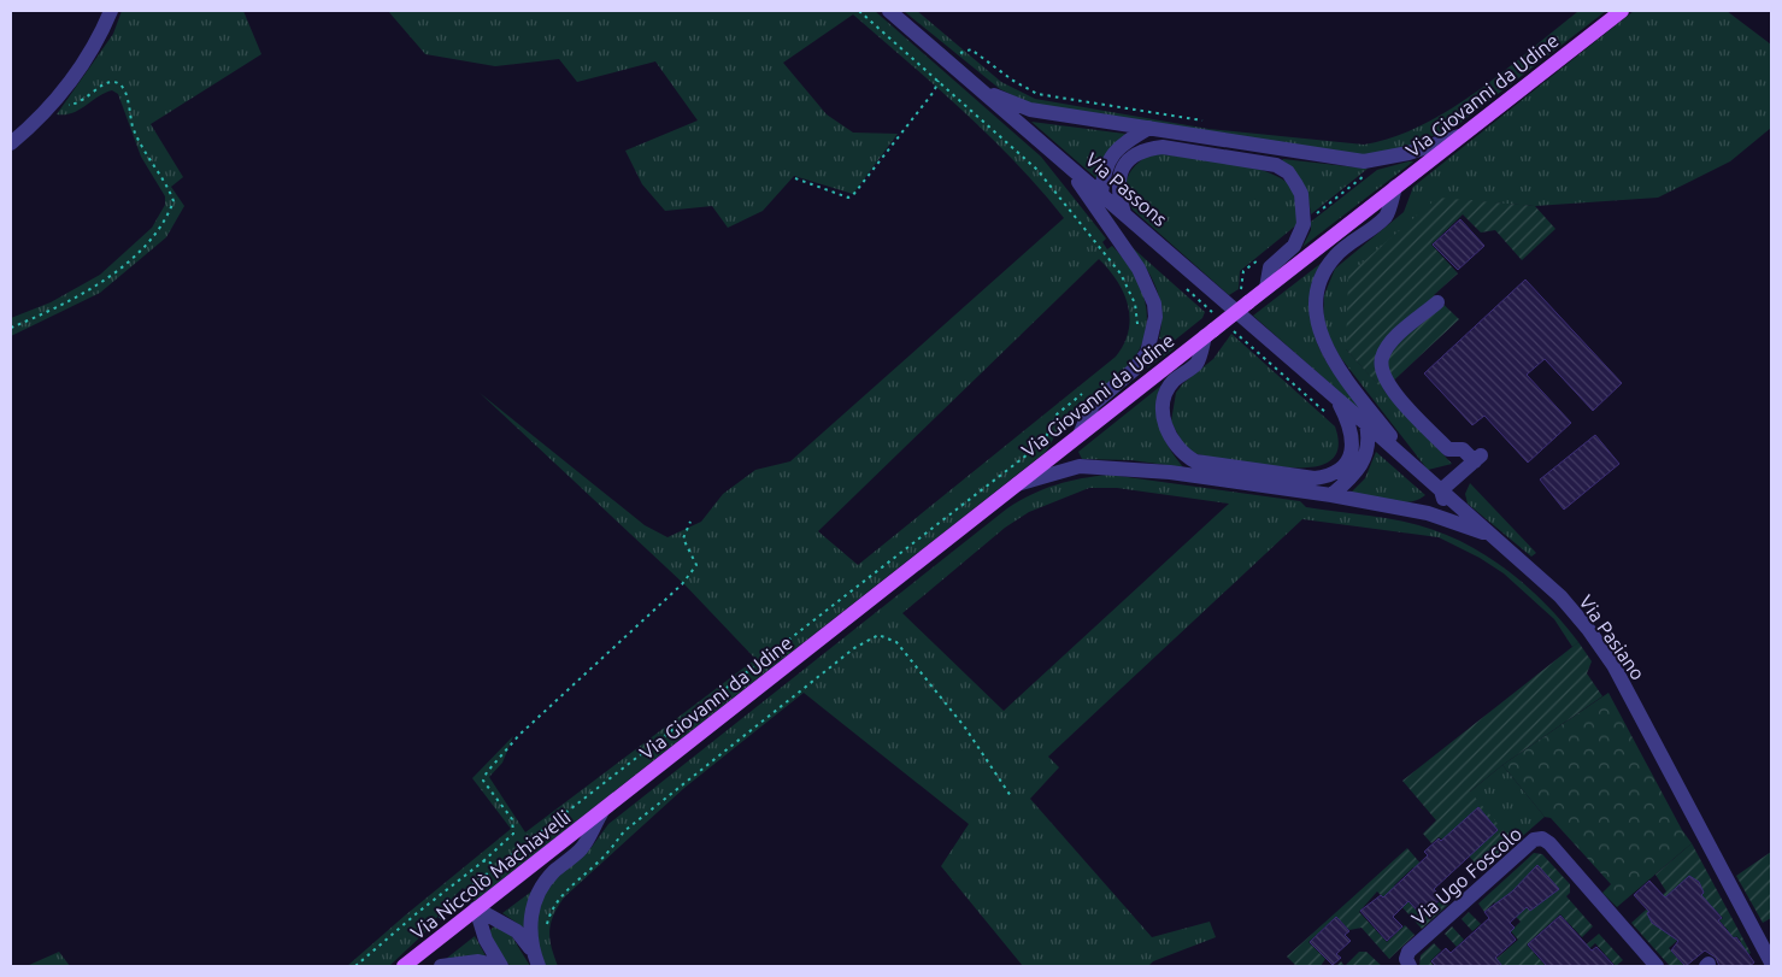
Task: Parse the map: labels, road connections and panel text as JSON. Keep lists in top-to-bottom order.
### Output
{
  "streets": {
    "main road": ["Via Giovanni da Udine", "Via Niccolò Machiavelli"],
    "street": ["Via Passons", "Via Pasiano", "Via Ugo Foscolo"]
  },
  "crossings": [
    ["Via Giovanni da Udine", "Via Niccolò Machiavelli"],
    ["Via Passons", "Via Pasiano"]
  ]
}
